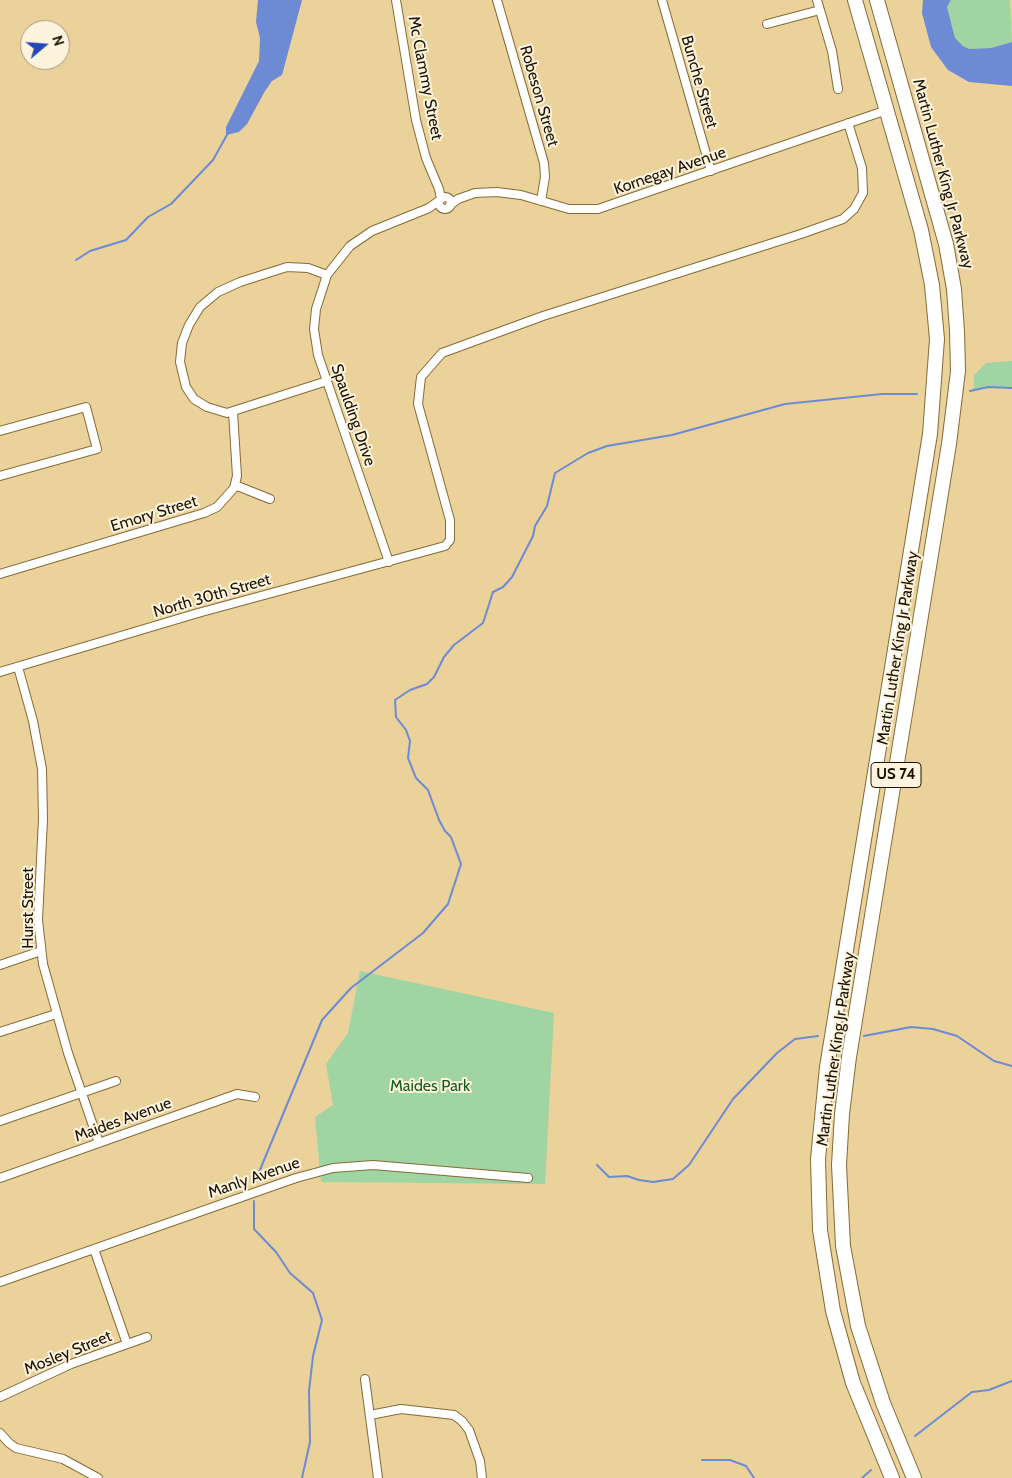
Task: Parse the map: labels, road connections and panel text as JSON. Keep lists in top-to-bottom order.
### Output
{
  "streets": {
    "highway": ["Martin Luther King Jr Parkway", "US 74"],
    "street": [
      "Mc Clammy Street",
      "Bunche Street",
      "Robeson Street",
      "Kornegay Avenue",
      "Spaulding Drive",
      "Emory Street",
      "North 30th Street",
      "Hurst Street",
      "Maides Avenue",
      "Manly Avenue",
      "Mosley Street"
    ]
  },
  "crossings": [
    ["Mc Clammy Street", "Kornegay Avenue"],
    ["Bunche Street", "Kornegay Avenue"],
    ["Robeson Street", "Kornegay Avenue"],
    ["Kornegay Avenue", "Martin Luther King Jr Parkway"],
    ["Kornegay Avenue", "Spaulding Drive"],
    ["Kornegay Avenue", "North 30th Street"],
    ["Spaulding Drive", "North 30th Street"],
    ["North 30th Street", "Hurst Street"],
    ["Hurst Street", "Maides Avenue"]
  ],
  "parks": ["Maides Park"],
  "north": "right"
}
